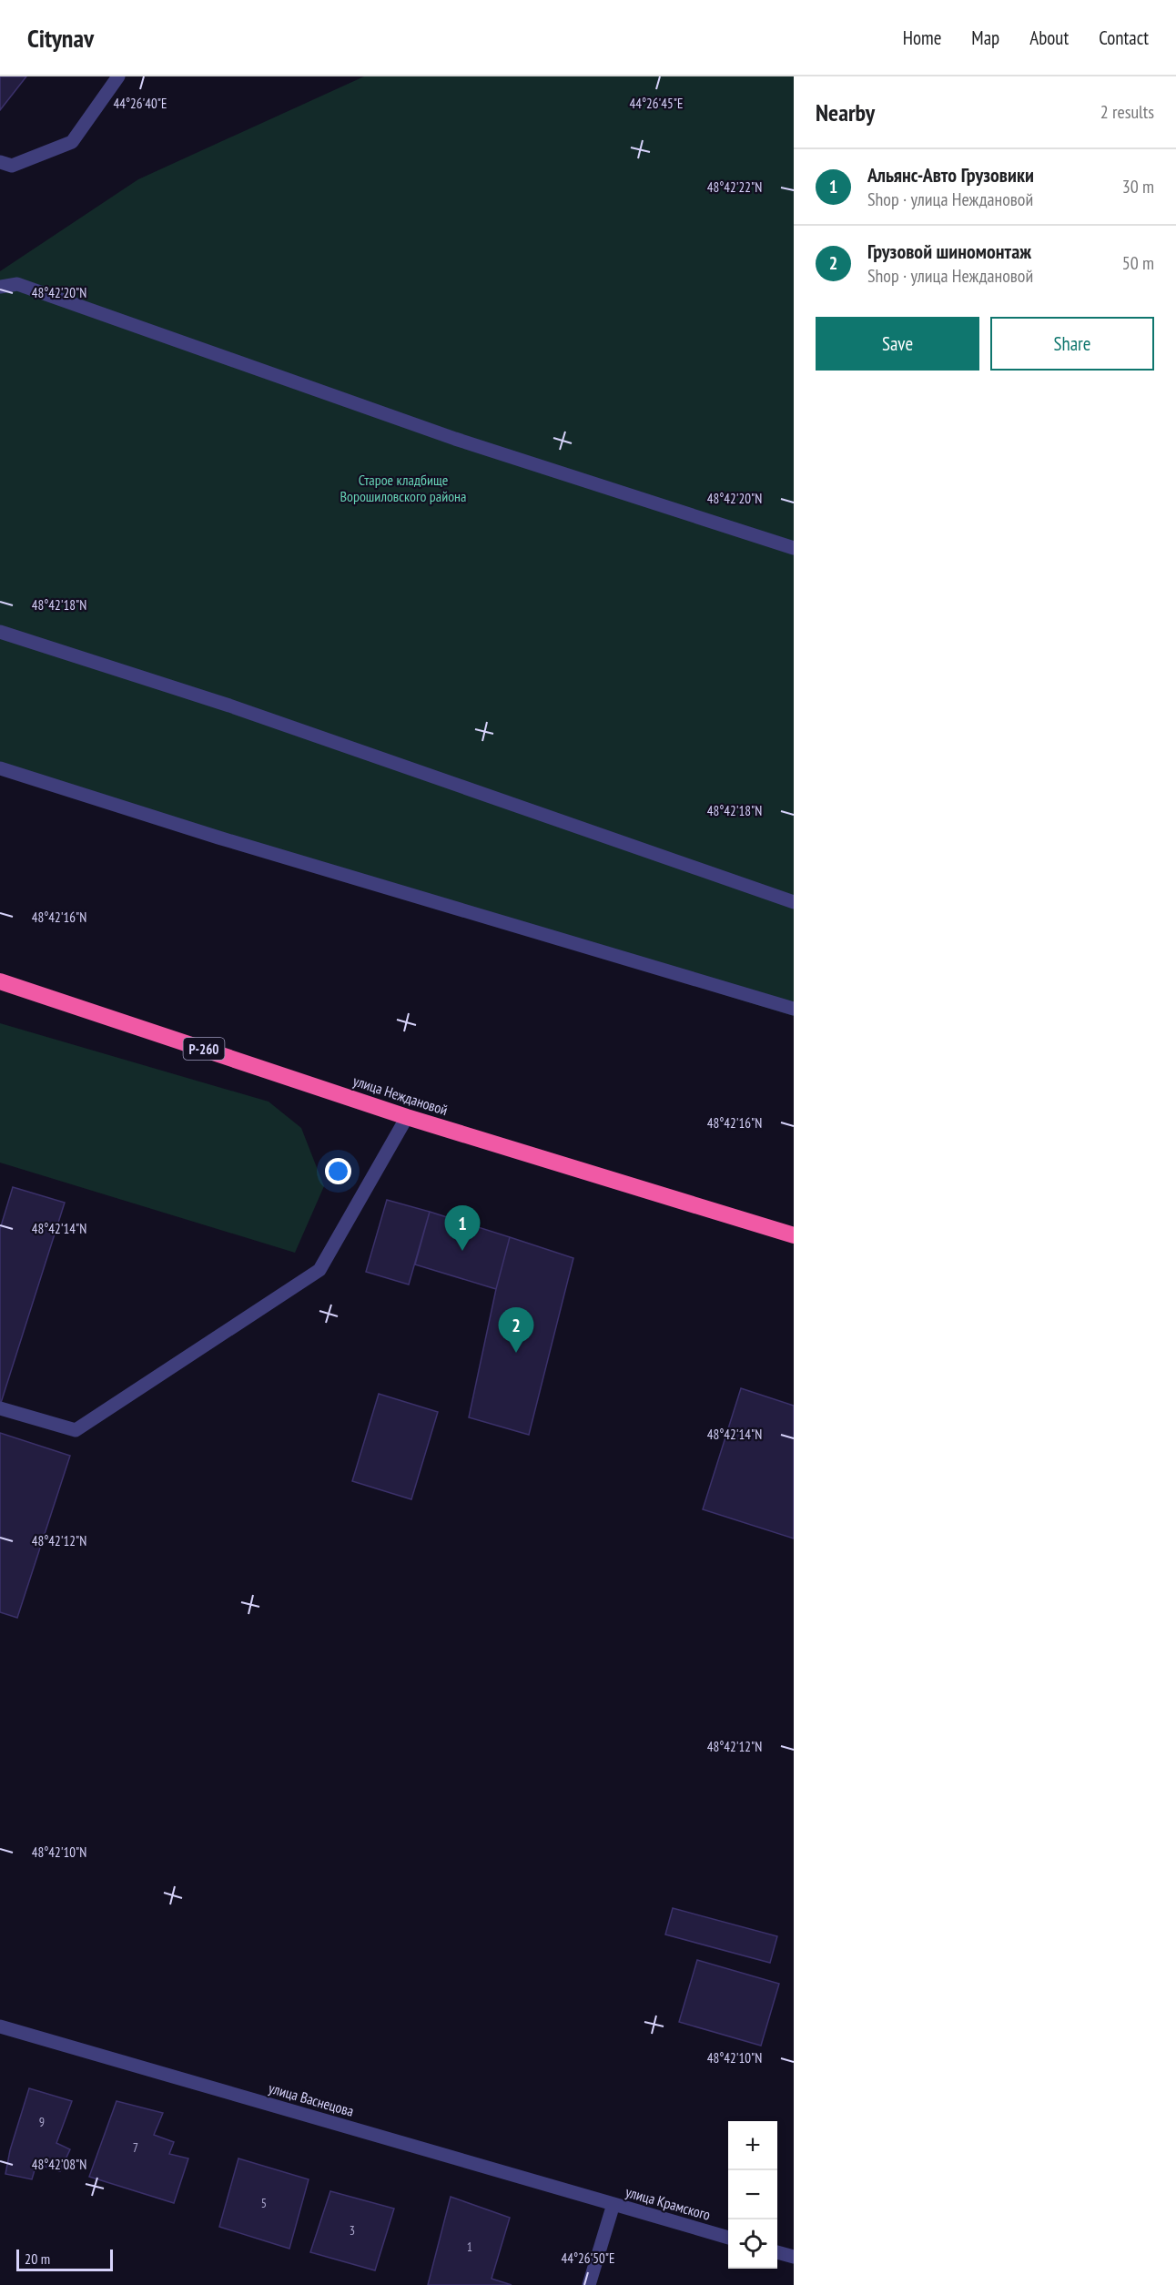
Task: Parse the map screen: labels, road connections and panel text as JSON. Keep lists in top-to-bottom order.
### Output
{
  "streets": {
    "highway": ["Р-260", "улица Неждановой"],
    "street": ["улица Васнецова", "улица Крамского"]
  },
  "crossings": [
    ["улица Васнецова", "улица Крамского"]
  ],
  "parks": ["Старое кладбище Ворошиловского района"],
  "house_numbers": [
    "9",
    "7",
    "5",
    "3",
    "1"
  ],
  "scale_bar": "20 m",
  "page": {
    "header": "Citynav",
    "nav": [
      "Home",
      "Map",
      "About",
      "Contact"
    ],
    "heading": ["Nearby", "2 results"],
    "list": [
      {
        "mark": "1",
        "name": "Альянс-Авто Грузовики",
        "note": "Shop · улица Неждановой",
        "value": "30 m"
      },
      {
        "mark": "2",
        "name": "Грузовой шиномонтаж",
        "note": "Shop · улица Неждановой",
        "value": "50 m"
      }
    ],
    "buttons": ["Save", "Share"],
    "pins": ["1", "2"],
    "map_buttons": ["+", "−"],
    "scale": "20 m"
  },
  "coordinates": [
    "44°26'40\"E",
    "44°26'45\"E",
    "48°42'22\"N",
    "48°42'20\"N",
    "48°42'18\"N",
    "48°42'16\"N",
    "48°42'14\"N",
    "48°42'12\"N",
    "48°42'10\"N",
    "48°42'08\"N",
    "44°26'50\"E"
  ]
}
